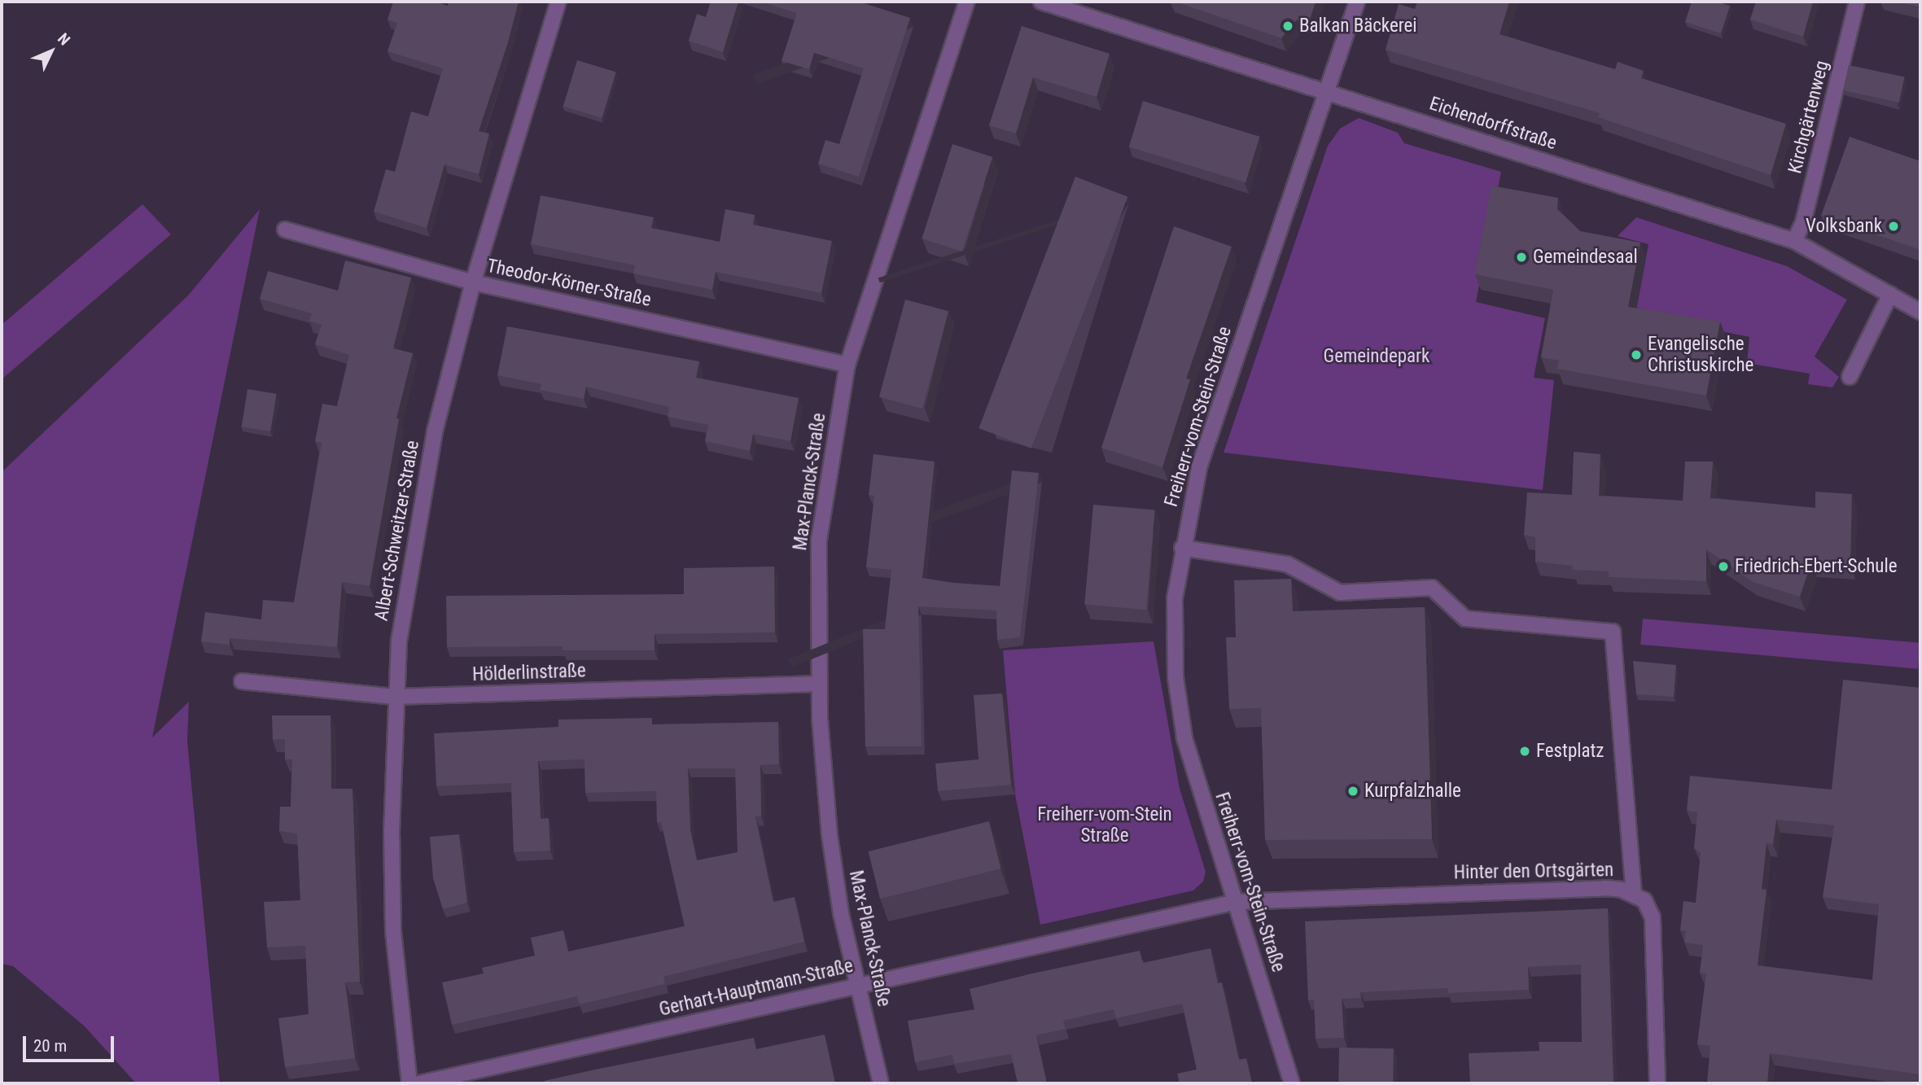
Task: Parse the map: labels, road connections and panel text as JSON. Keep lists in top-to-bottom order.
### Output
{
  "streets": {
    "street": [
      "Kirchgärtenweg",
      "Eichendorffstraße",
      "Theodor-Körner-Straße",
      "Freiherr-vom-Stein-Straße",
      "Max-Planck-Straße",
      "Albert-Schweitzer-Straße",
      "Hölderlinstraße",
      "Hinter den Ortsgärten",
      "Gerhart-Hauptmann-Straße"
    ]
  },
  "crossings": [
    ["Kirchgärtenweg", "Eichendorffstraße"],
    ["Eichendorffstraße", "Freiherr-vom-Stein-Straße"],
    ["Theodor-Körner-Straße", "Max-Planck-Straße"],
    ["Theodor-Körner-Straße", "Albert-Schweitzer-Straße"],
    ["Freiherr-vom-Stein-Straße", "Hinter den Ortsgärten"],
    ["Freiherr-vom-Stein-Straße", "Gerhart-Hauptmann-Straße"],
    ["Max-Planck-Straße", "Hölderlinstraße"],
    ["Max-Planck-Straße", "Gerhart-Hauptmann-Straße"],
    ["Albert-Schweitzer-Straße", "Hölderlinstraße"],
    ["Hinter den Ortsgärten", "Gerhart-Hauptmann-Straße"]
  ],
  "parks": ["Gemeindepark", "Freiherr-vom-Stein Straße"],
  "places": [
    "Balkan Bäckerei",
    "Volksbank",
    "Gemeindesaal",
    "Evangelische Christuskirche",
    "Friedrich-Ebert-Schule",
    "Festplatz",
    "Kurpfalzhalle"
  ],
  "scale_bar": "20 m",
  "north": "top right"
}
